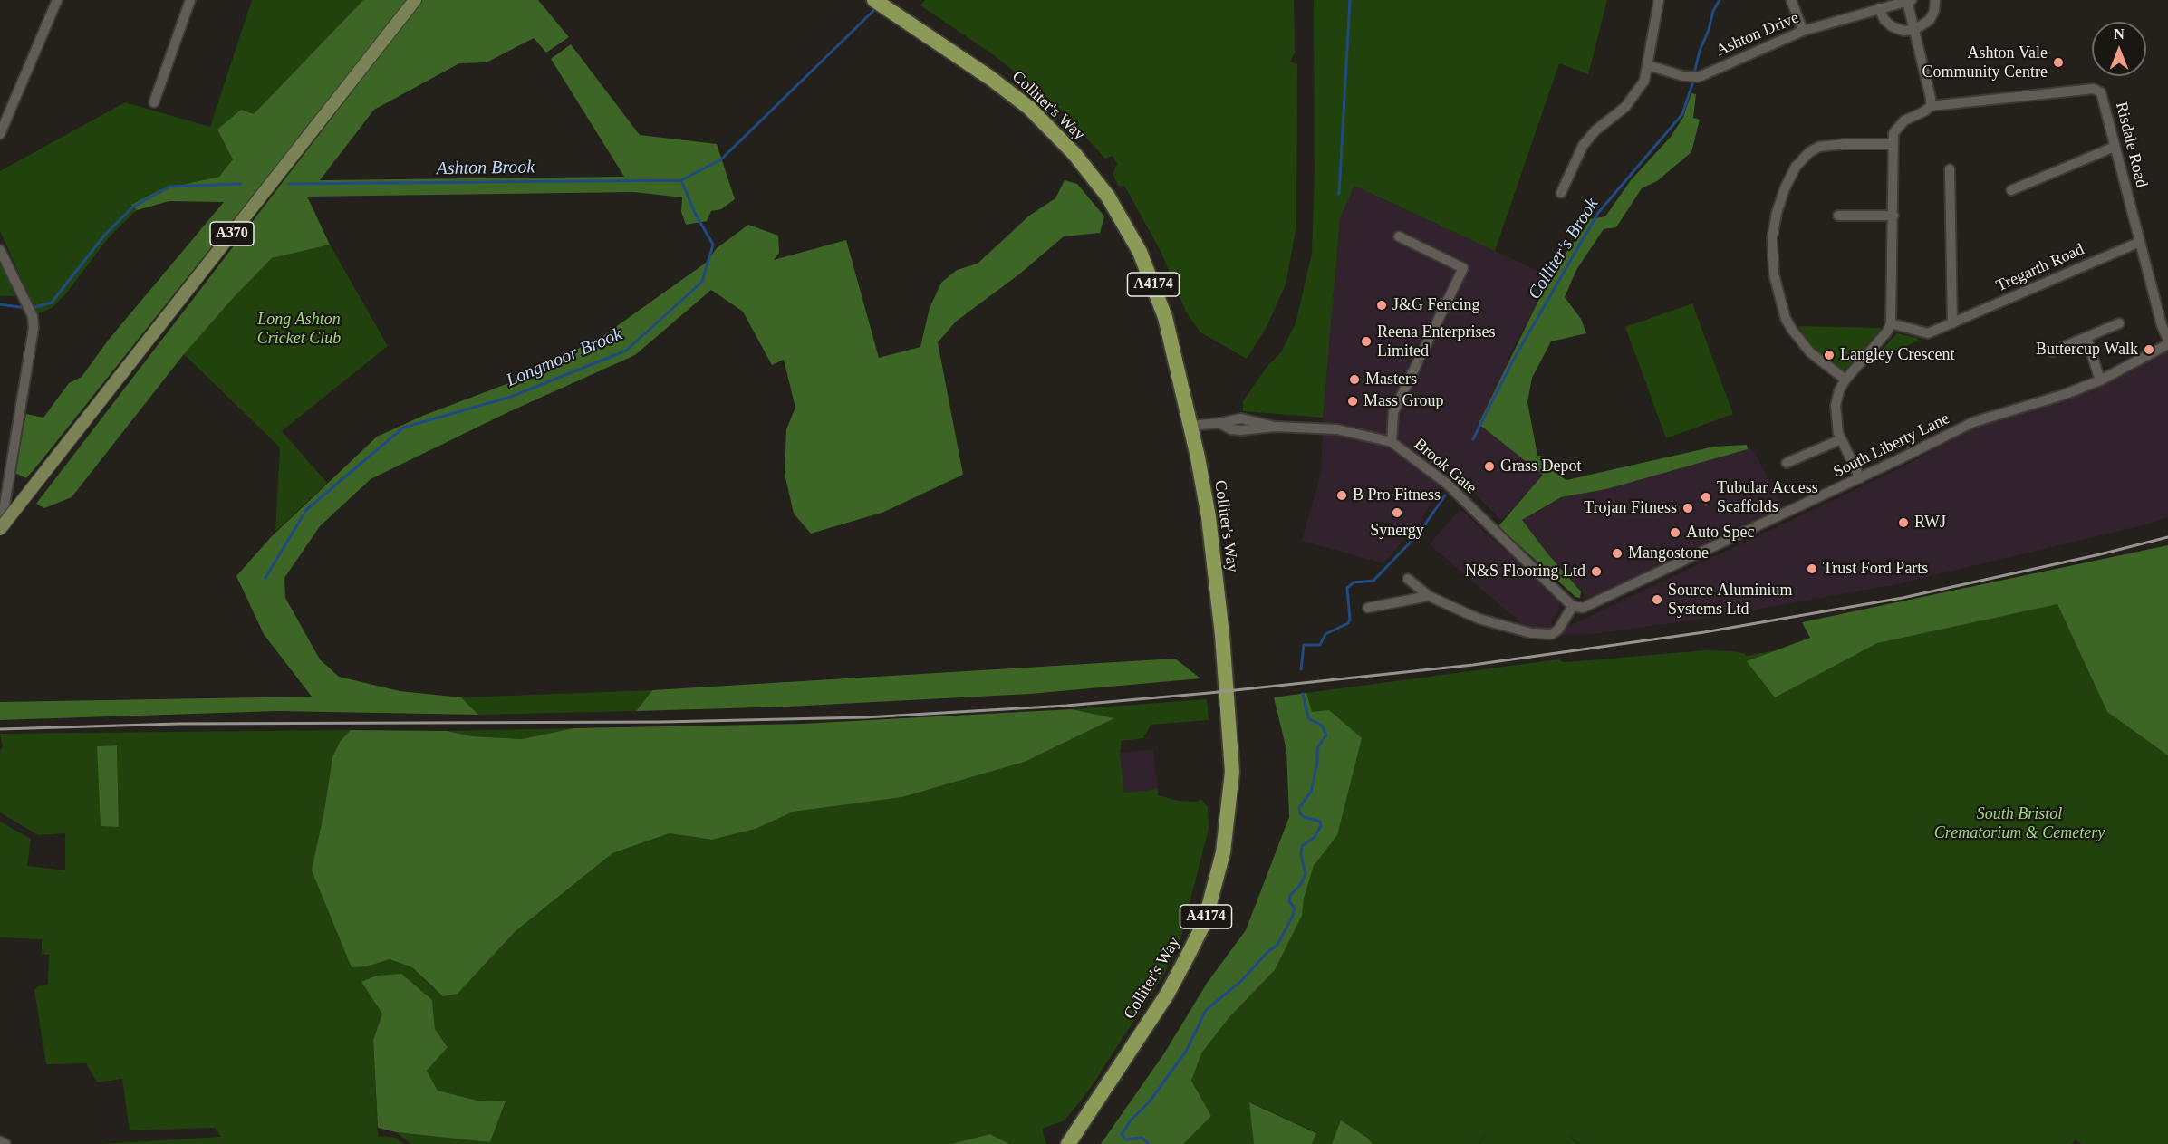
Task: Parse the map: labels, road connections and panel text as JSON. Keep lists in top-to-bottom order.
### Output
{
  "streets": {
    "highway": ["Colliter's Way", "A4174"],
    "main road": ["A370"],
    "street": [
      "Ashton Drive",
      "Risdale Road",
      "Tregarth Road",
      "South Liberty Lane",
      "Brook Gate"
    ]
  },
  "crossings": [
    ["Risdale Road", "Tregarth Road"],
    ["Risdale Road", "South Liberty Lane"],
    ["South Liberty Lane", "Brook Gate"]
  ],
  "water": ["Ashton Brook", "Colliter's Brook", "Longmoor Brook"],
  "parks": ["Long Ashton Cricket Club", "South Bristol Crematorium & Cemetery"],
  "places": [
    "Ashton Vale Community Centre",
    "J&G Fencing",
    "Reena Enterprises Limited",
    "Buttercup Walk",
    "Langley Crescent",
    "Masters",
    "Mass Group",
    "Grass Depot",
    "B Pro Fitness",
    "Tubular Access Scaffolds",
    "Trojan Fitness",
    "Synergy",
    "RWJ",
    "Auto Spec",
    "Mangostone",
    "Trust Ford Parts",
    "N&S Flooring Ltd",
    "Source Aluminium Systems Ltd"
  ],
  "north": "top"
}
